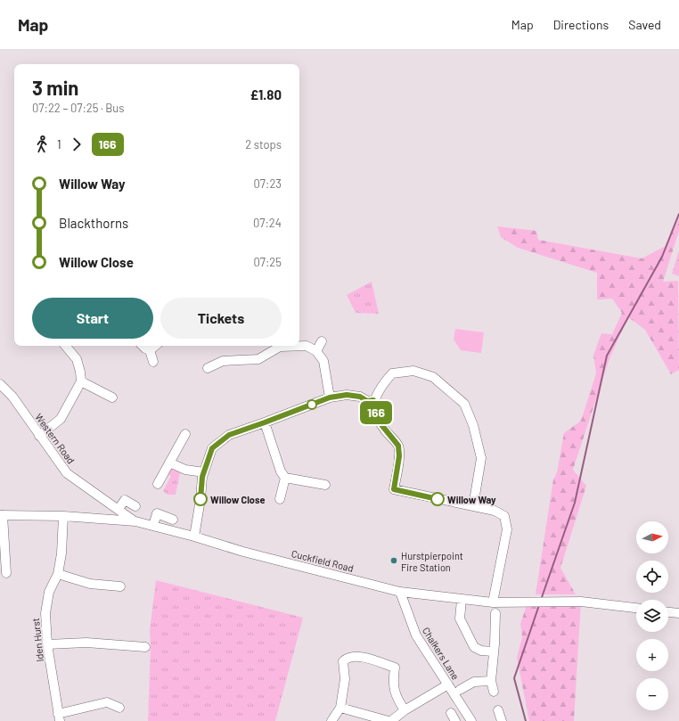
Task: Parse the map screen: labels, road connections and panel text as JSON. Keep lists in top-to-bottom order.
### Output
{
  "streets": {
    "street": [
      "Western Road",
      "Cuckfield Road",
      "Iden Hurst",
      "Chalkers Lane"
    ]
  },
  "crossings": [
    ["Western Road", "Cuckfield Road"],
    ["Cuckfield Road", "Iden Hurst"],
    ["Cuckfield Road", "Chalkers Lane"]
  ],
  "places": ["Willow Close", "Willow Way", "Hurstpierpoint Fire Station"],
  "lines": ["bus line 166"],
  "north": "right",
  "page": {
    "header": "Map",
    "nav": ["Map", "Directions", "Saved"],
    "on_map": "166",
    "heading": ["3 min", "07:22 – 07:25 · Bus", "£1.80"],
    "legs": ["1", "166", "2 stops"],
    "list": [
      {
        "name": "Willow Way",
        "value": "07:23"
      },
      {
        "name": "Blackthorns",
        "value": "07:24"
      },
      {
        "name": "Willow Close",
        "value": "07:25"
      }
    ],
    "buttons": ["Start", "Tickets"],
    "map_buttons": ["+", "−"]
  }
}
